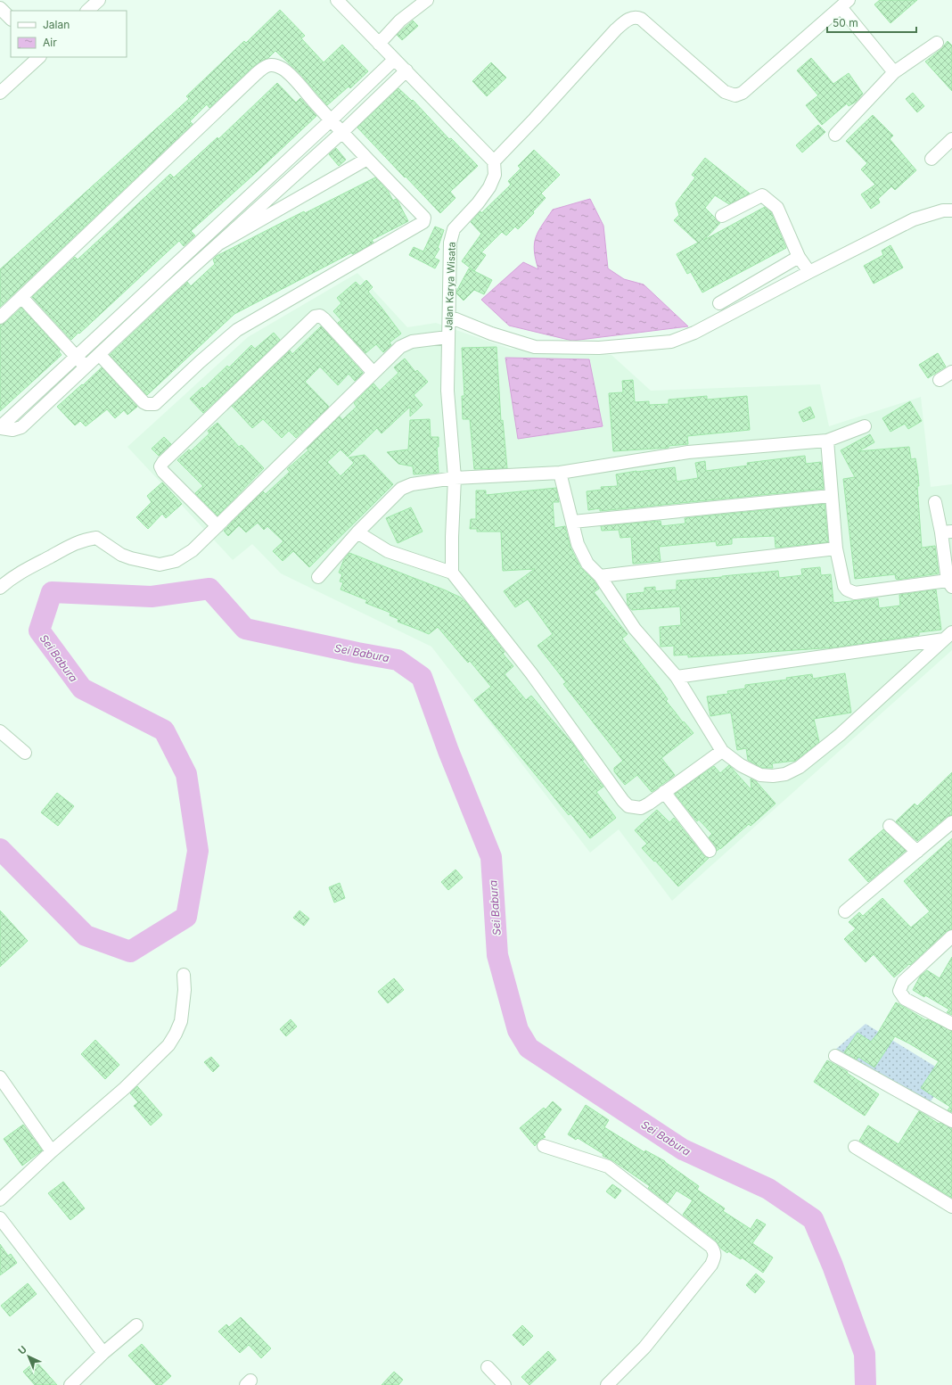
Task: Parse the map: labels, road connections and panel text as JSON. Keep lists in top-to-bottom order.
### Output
{
  "streets": {
    "street": ["Jalan Karya Wisata"]
  },
  "water": ["Sei Babura"],
  "legend": ["Jalan", "Air"],
  "scale_bar": "50 m",
  "north": "top left"
}
